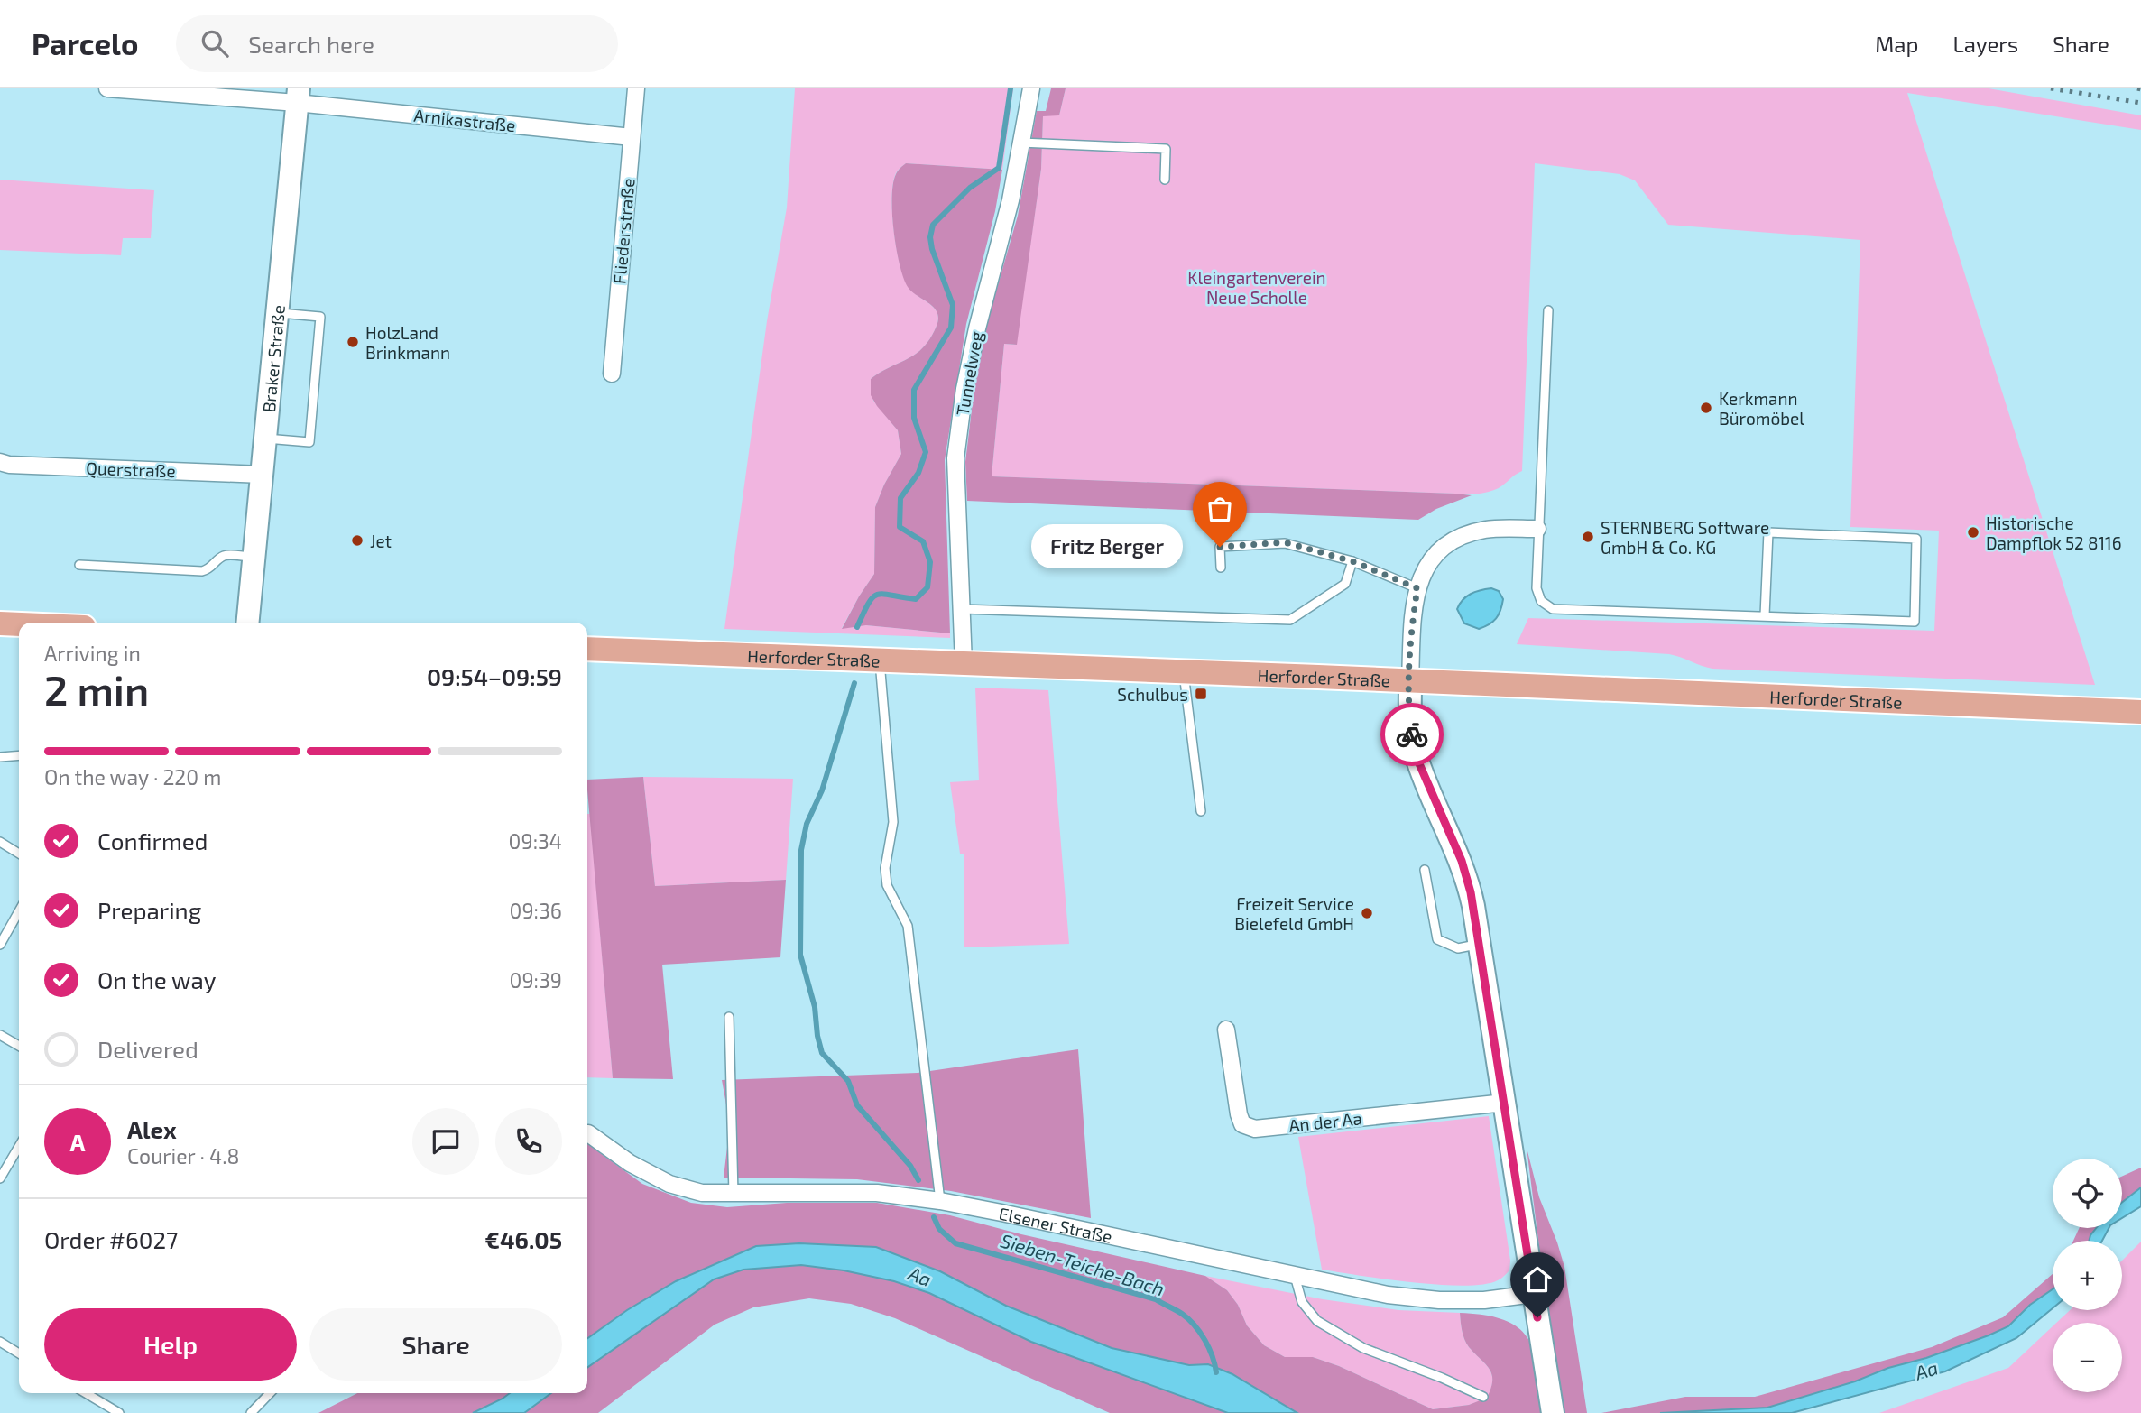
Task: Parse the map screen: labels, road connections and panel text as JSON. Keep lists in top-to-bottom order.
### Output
{
  "streets": {
    "main road": ["Braker Straße", "Herforder Straße"],
    "street": [
      "Arnikastraße",
      "Fliederstraße",
      "Tunnelweg",
      "Querstraße",
      "An der Aa",
      "Elsener Straße"
    ]
  },
  "crossings": [
    ["Arnikastraße", "Fliederstraße"],
    ["Arnikastraße", "Braker Straße"],
    ["Braker Straße", "Querstraße"],
    ["Tunnelweg", "Herforder Straße"]
  ],
  "water": ["Sieben-Teiche-Bach", "Aa"],
  "parks": ["Kleingartenverein Neue Scholle"],
  "places": {
    "other": [
      "HolzLand Brinkmann",
      "Kerkmann Büromöbel",
      "Historische Dampflok 52 8116",
      "STERNBERG Software GmbH & Co. KG",
      "Jet",
      "Fritz Berger",
      "Freizeit Service Bielefeld GmbH"
    ],
    "transit": ["Schulbus"]
  },
  "page": {
    "header": "Parcelo",
    "search": "Search here",
    "nav": ["Map", "Layers", "Share"],
    "bubble": "Fritz Berger",
    "heading": ["2 min", "Arriving in", "09:54–09:59"],
    "panel": [
      "Alex",
      "Courier · 4.8",
      "Order #6027",
      "€46.05"
    ],
    "bar": "On the way · 220 m",
    "list": [
      ["Confirmed", "09:34"],
      ["Preparing", "09:36"],
      ["On the way", "09:39"],
      "Delivered"
    ],
    "round": "A",
    "map_buttons": ["+", "−"],
    "buttons": ["Help", "Share"]
  }
}
